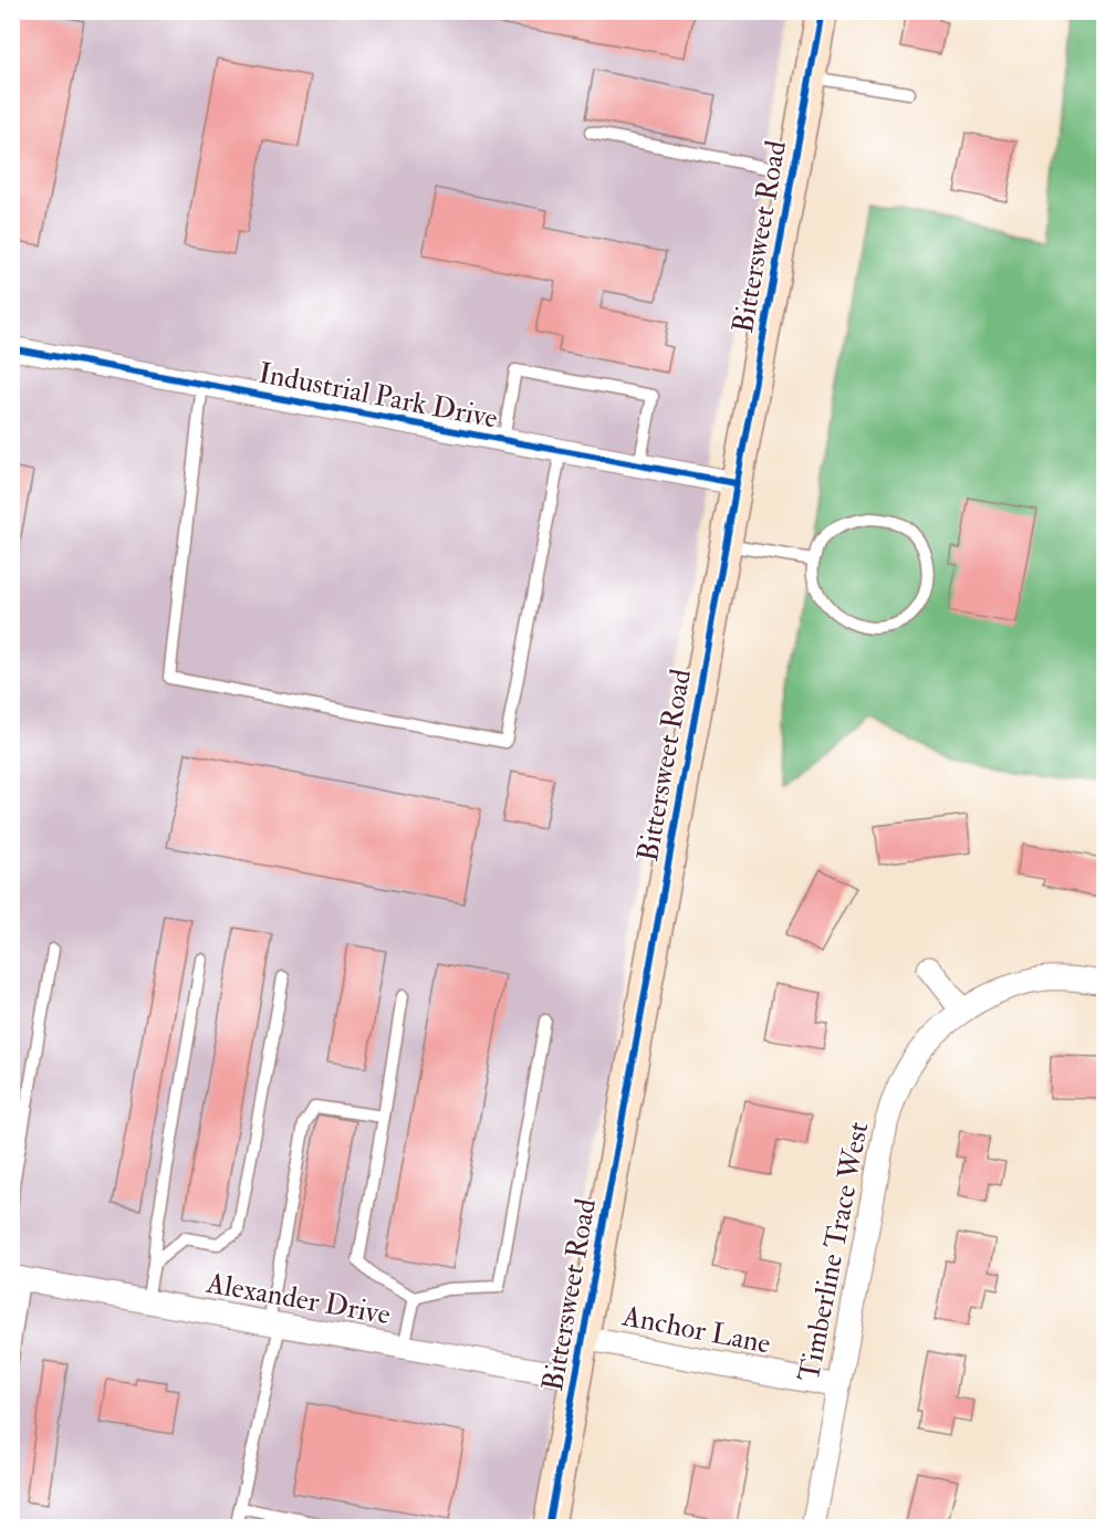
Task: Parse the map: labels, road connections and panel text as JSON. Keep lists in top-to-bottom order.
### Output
{
  "streets": {
    "street": [
      "Bittersweet Road",
      "Industrial Park Drive",
      "Timberline Trace West",
      "Alexander Drive",
      "Anchor Lane"
    ]
  },
  "crossings": [
    ["Bittersweet Road", "Industrial Park Drive"],
    ["Bittersweet Road", "Alexander Drive"],
    ["Bittersweet Road", "Anchor Lane"],
    ["Timberline Trace West", "Anchor Lane"]
  ]
}
